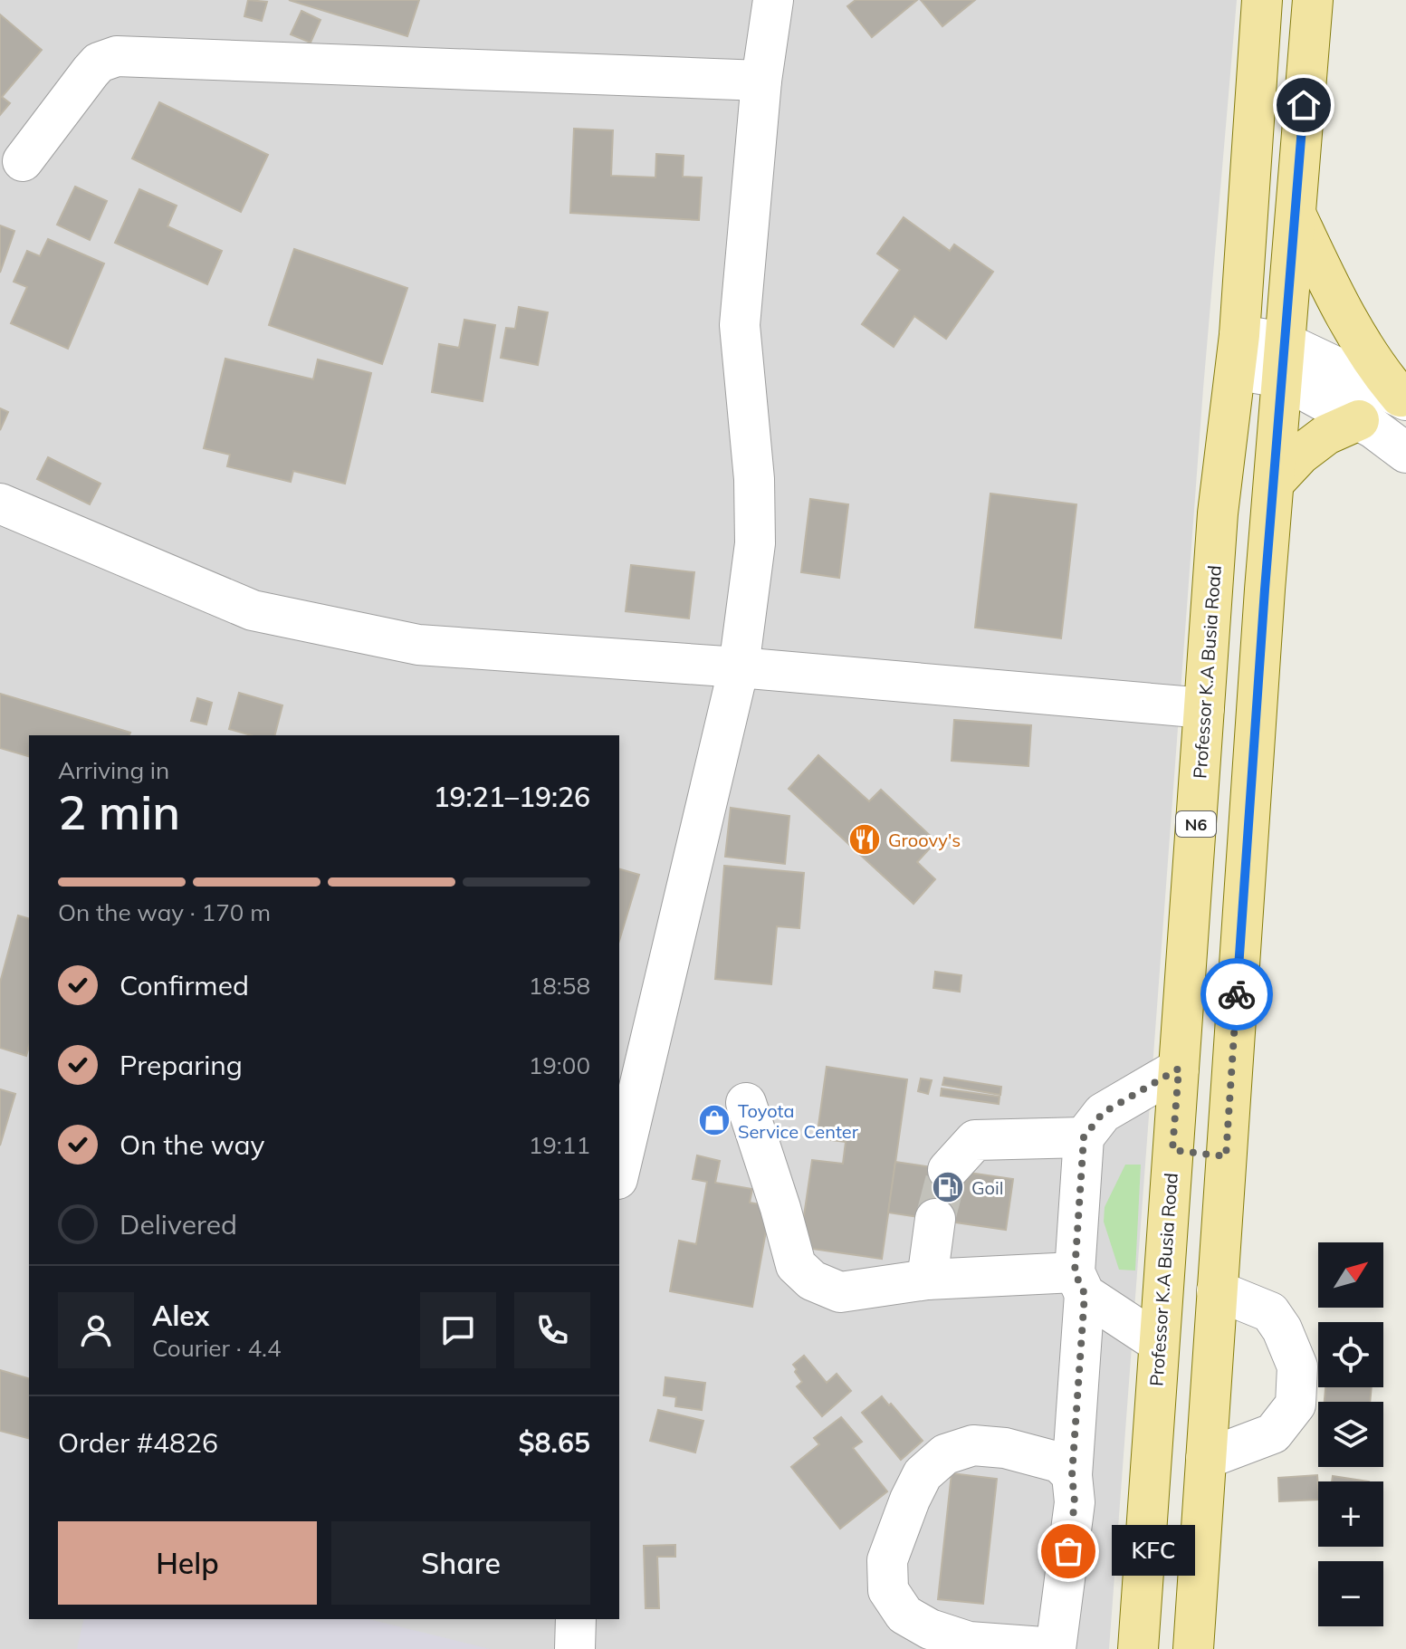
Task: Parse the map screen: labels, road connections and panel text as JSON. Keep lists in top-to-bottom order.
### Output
{
  "streets": {
    "main road": ["Professor K.A Busia Road", "N6"]
  },
  "places": {
    "restaurant": ["Groovy's"],
    "shop": ["Toyota Service Center"],
    "fuel station": ["Goil"],
    "other": ["KFC"]
  },
  "north": "top right",
  "page": {
    "heading": ["2 min", "Arriving in", "19:21–19:26"],
    "panel": [
      "Alex",
      "Courier · 4.4",
      "Order #4826",
      "$8.65"
    ],
    "bar": "On the way · 170 m",
    "list": [
      ["Confirmed", "18:58"],
      ["Preparing", "19:00"],
      ["On the way", "19:11"],
      "Delivered"
    ],
    "map_buttons": ["+", "−"],
    "buttons": ["Help", "Share"],
    "bubble": "KFC"
  }
}
